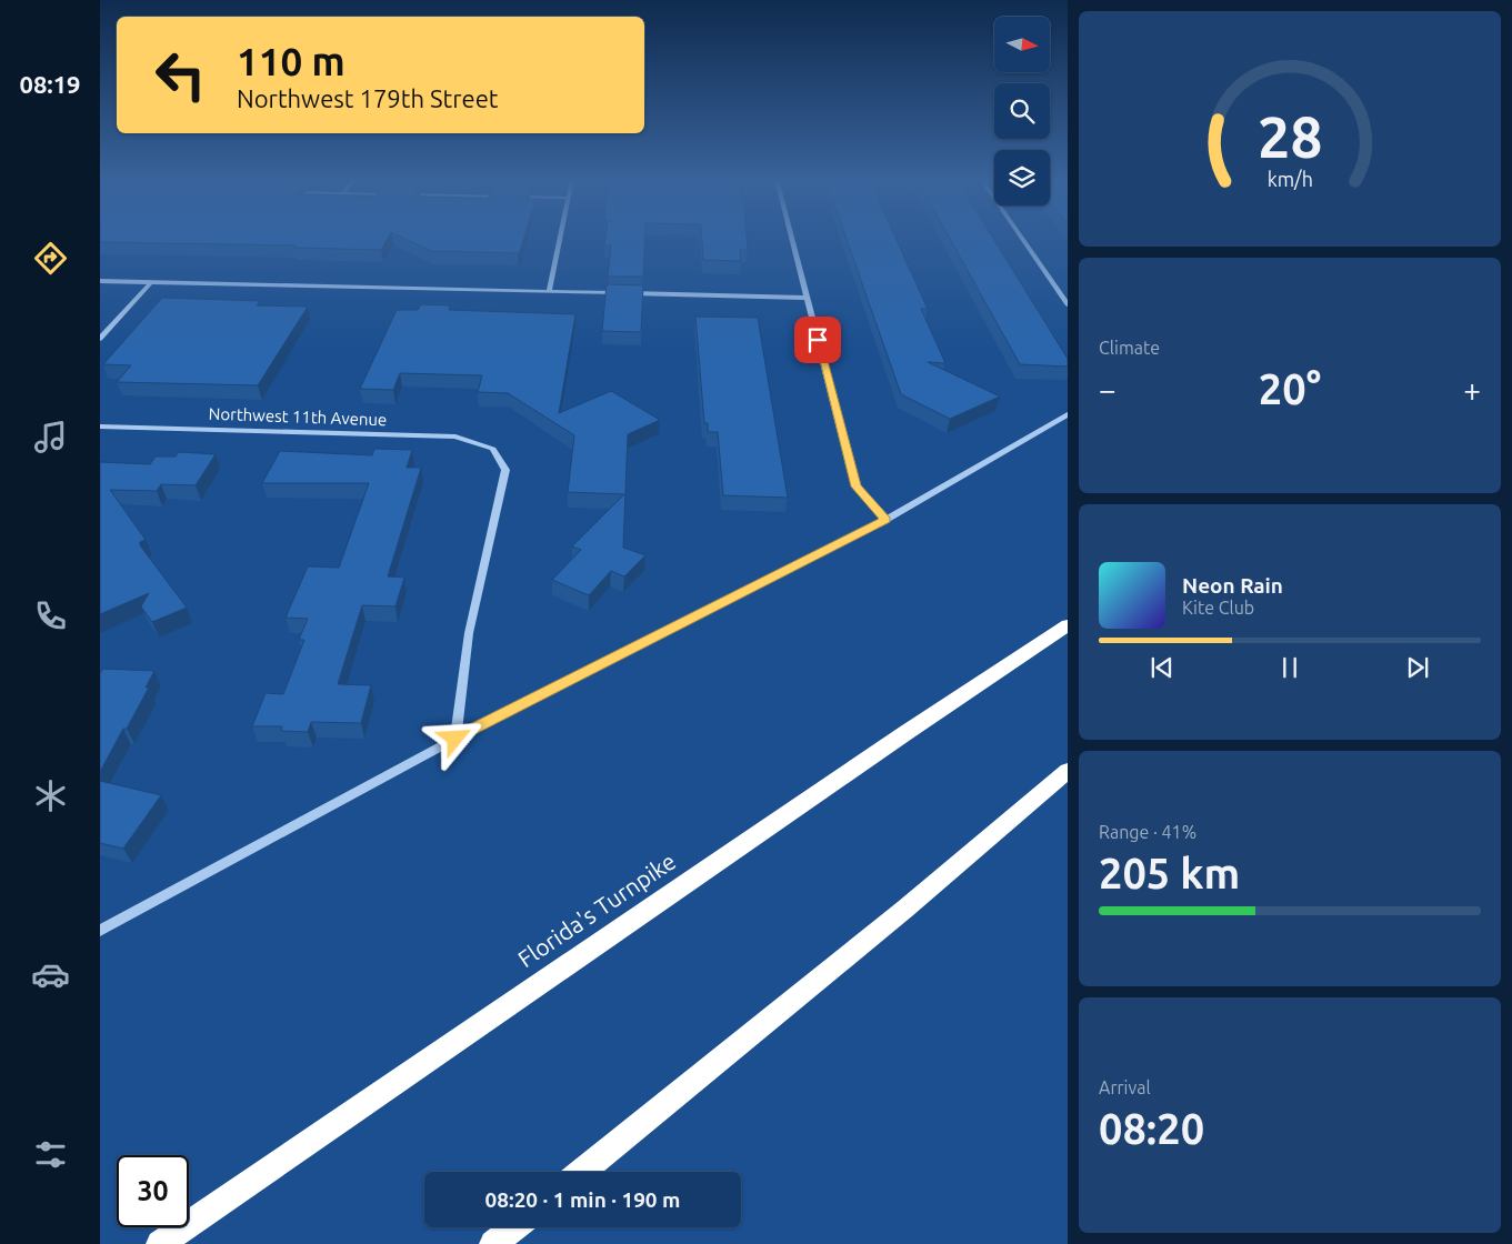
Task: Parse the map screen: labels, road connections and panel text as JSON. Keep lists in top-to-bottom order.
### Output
{
  "streets": {
    "highway": ["Florida's Turnpike"],
    "street": ["Northwest 11th Avenue"]
  },
  "north": "right",
  "page": {
    "tabs": "08:19",
    "turn": ["110 m", "Northwest 179th Street"],
    "tile": [
      "Climate",
      ["Range · 41%", "205 km"],
      ["Arrival", "08:20"]
    ],
    "heat": ["−", "20°", "+"],
    "song": ["Neon Rain", "Kite Club"],
    "limit": "30",
    "trip": "08:20 · 1 min · 190 m",
    "gauge": ["28", "km/h"]
  }
}
